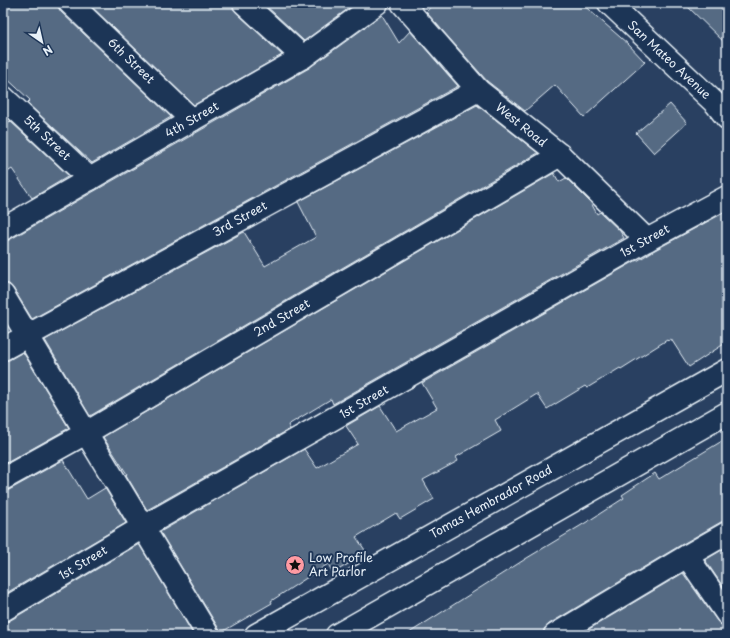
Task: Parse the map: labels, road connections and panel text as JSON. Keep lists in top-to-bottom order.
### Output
{
  "streets": {
    "street": [
      "San Mateo Avenue",
      "6th Street",
      "4th Street",
      "West Road",
      "5th Street",
      "3rd Street",
      "1st Street",
      "2nd Street",
      "Tomas Hembrador Road"
    ]
  },
  "crossings": [
    ["6th Street", "4th Street"],
    ["4th Street", "5th Street"],
    ["West Road", "3rd Street"],
    ["West Road", "1st Street"],
    ["West Road", "2nd Street"]
  ],
  "places": {
    "place": ["Low Profile Art Parlor"]
  },
  "north": "bottom right"
}
